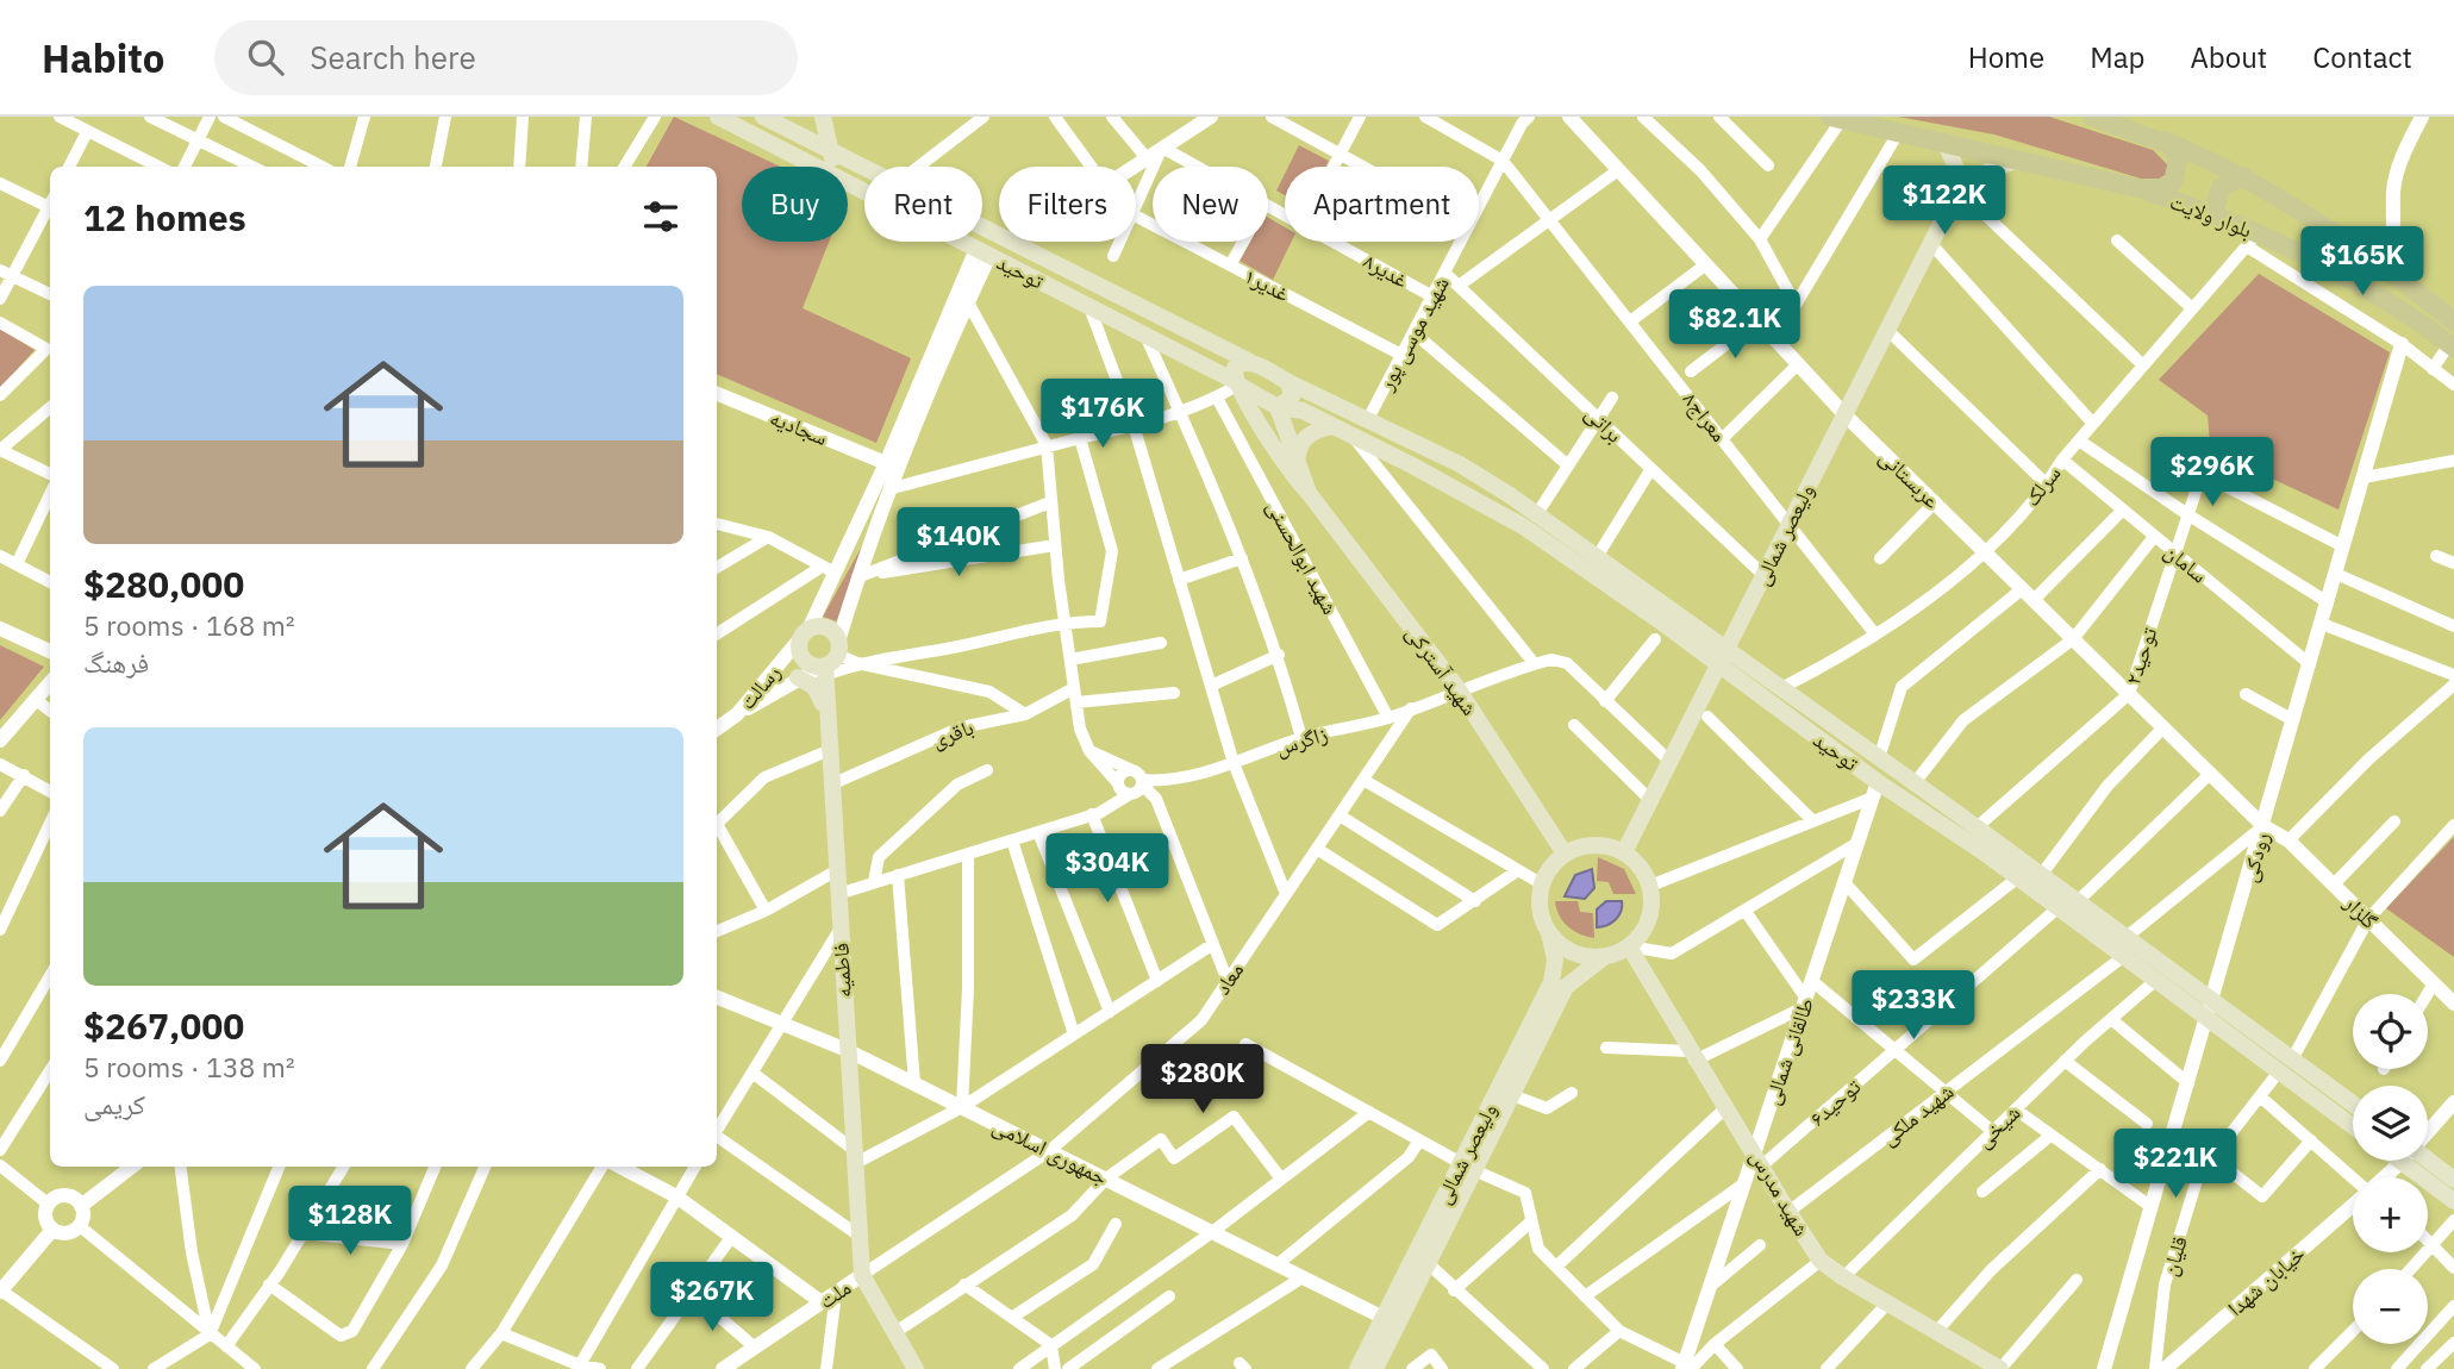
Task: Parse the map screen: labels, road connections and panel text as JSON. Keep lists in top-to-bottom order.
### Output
{
  "streets": {
    "main road": [
      "بلوار ولایت",
      "توحید",
      "ولیعصر شمالی",
      "شهید آسترکی",
      "فاطمیه",
      "شهید مدرس"
    ],
    "street": [
      "غدیر۸",
      "غدیر۱",
      "شهید موسی پور",
      "معراج۸",
      "براتی",
      "سجادیه",
      "عربستانی",
      "سرلک",
      "شهید ابوالحسنی",
      "سامان",
      "توحید۲",
      "رسالت",
      "باقری",
      "زاگرس",
      "رودکی",
      "گلزار",
      "معاد",
      "طالقانی شمالی",
      "توحید۶",
      "شهید ملکی",
      "شیخی",
      "جمهوری اسلامی",
      "قلیان",
      "خیابان شهدا",
      "ملت"
    ]
  },
  "crossings": [
    ["بلوار ولایت", "سرلک"],
    ["غدیر۸", "شهید موسی پور"],
    ["توحید", "شهید موسی پور"],
    ["توحید", "سرلک"],
    ["توحید", "ولیعصر شمالی"],
    ["توحید", "توحید۲"],
    ["توحید", "رسالت"],
    ["توحید", "رودکی"],
    ["توحید", "طالقانی شمالی"],
    ["توحید", "توحید۶"],
    ["توحید", "شهید ملکی"],
    ["توحید", "شیخی"],
    ["توحید", "قلیان"],
    ["غدیر۱", "شهید موسی پور"],
    ["شهید موسی پور", "معراج۸"],
    ["شهید موسی پور", "براتی"],
    ["معراج۸", "سرلک"],
    ["معراج۸", "ولیعصر شمالی"],
    ["براتی", "ولیعصر شمالی"],
    ["سجادیه", "رسالت"],
    ["عربستانی", "سرلک"],
    ["عربستانی", "ولیعصر شمالی"],
    ["عربستانی", "توحید۲"],
    ["عربستانی", "رودکی"],
    ["عربستانی", "گلزار"],
    ["سرلک", "سامان"],
    ["ولیعصر شمالی", "شهید آسترکی"],
    ["ولیعصر شمالی", "جمهوری اسلامی"],
    ["ولیعصر شمالی", "شهید مدرس"],
    ["شهید ابوالحسنی", "زاگرس"],
    ["سامان", "توحید۲"],
    ["سامان", "رودکی"],
    ["توحید۲", "رودکی"],
    ["شهید آسترکی", "زاگرس"],
    ["شهید آسترکی", "شهید مدرس"],
    ["باقری", "فاطمیه"],
    ["زاگرس", "معاد"],
    ["رودکی", "گلزار"],
    ["گلزار", "قلیان"],
    ["فاطمیه", "معاد"],
    ["فاطمیه", "جمهوری اسلامی"],
    ["فاطمیه", "ملت"],
    ["معاد", "جمهوری اسلامی"],
    ["معاد", "ملت"],
    ["طالقانی شمالی", "توحید۶"],
    ["طالقانی شمالی", "شهید مدرس"],
    ["توحید۶", "شهید مدرس"],
    ["شهید ملکی", "شهید مدرس"],
    ["شیخی", "شهید مدرس"]
  ],
  "page": {
    "header": "Habito",
    "search": "Search here",
    "nav": [
      "Home",
      "Map",
      "About",
      "Contact"
    ],
    "price": [
      "$122K",
      "$165K",
      "$82.1K",
      "$176K",
      "$296K",
      "$140K",
      "$304K",
      "$233K",
      "$280K",
      "$221K",
      "$128K",
      "$267K"
    ],
    "chip": [
      "Buy",
      "Rent",
      "Filters",
      "New",
      "Apartment"
    ],
    "heading": "12 homes",
    "list": [
      {
        "name": "$280,000",
        "note": "5 rooms · 168 m² · فرهنگ"
      },
      {
        "name": "$267,000",
        "note": "5 rooms · 138 m² · کریمی"
      }
    ],
    "map_buttons": ["+", "−"]
  }
}
